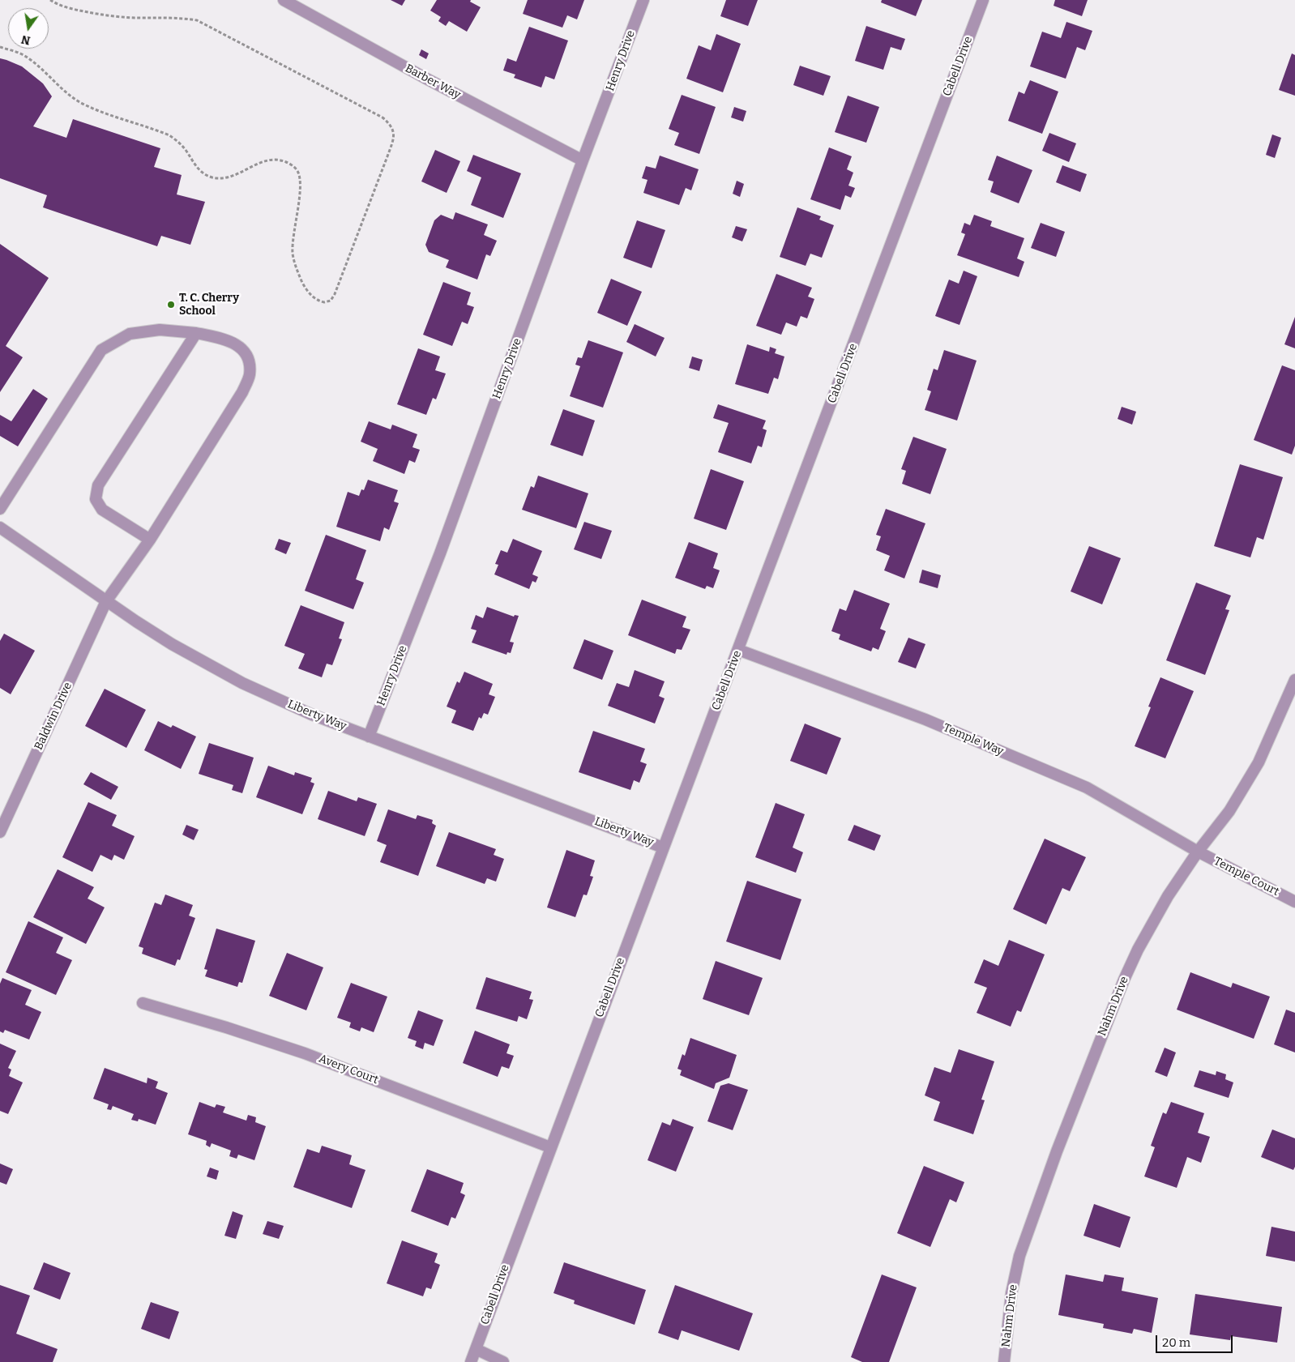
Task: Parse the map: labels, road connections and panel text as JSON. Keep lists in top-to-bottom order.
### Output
{
  "streets": {
    "street": [
      "Henry Drive",
      "Cabell Drive",
      "Barber Way",
      "Liberty Way",
      "Baldwin Drive",
      "Temple Way",
      "Temple Court",
      "Nahm Drive",
      "Avery Court"
    ]
  },
  "crossings": [
    ["Henry Drive", "Barber Way"],
    ["Henry Drive", "Liberty Way"],
    ["Cabell Drive", "Liberty Way"],
    ["Cabell Drive", "Temple Way"],
    ["Cabell Drive", "Avery Court"],
    ["Liberty Way", "Baldwin Drive"],
    ["Temple Way", "Temple Court"],
    ["Temple Way", "Nahm Drive"],
    ["Temple Court", "Nahm Drive"]
  ],
  "places": ["T. C. Cherry School"],
  "scale_bar": "20 m",
  "north": "bottom"
}
